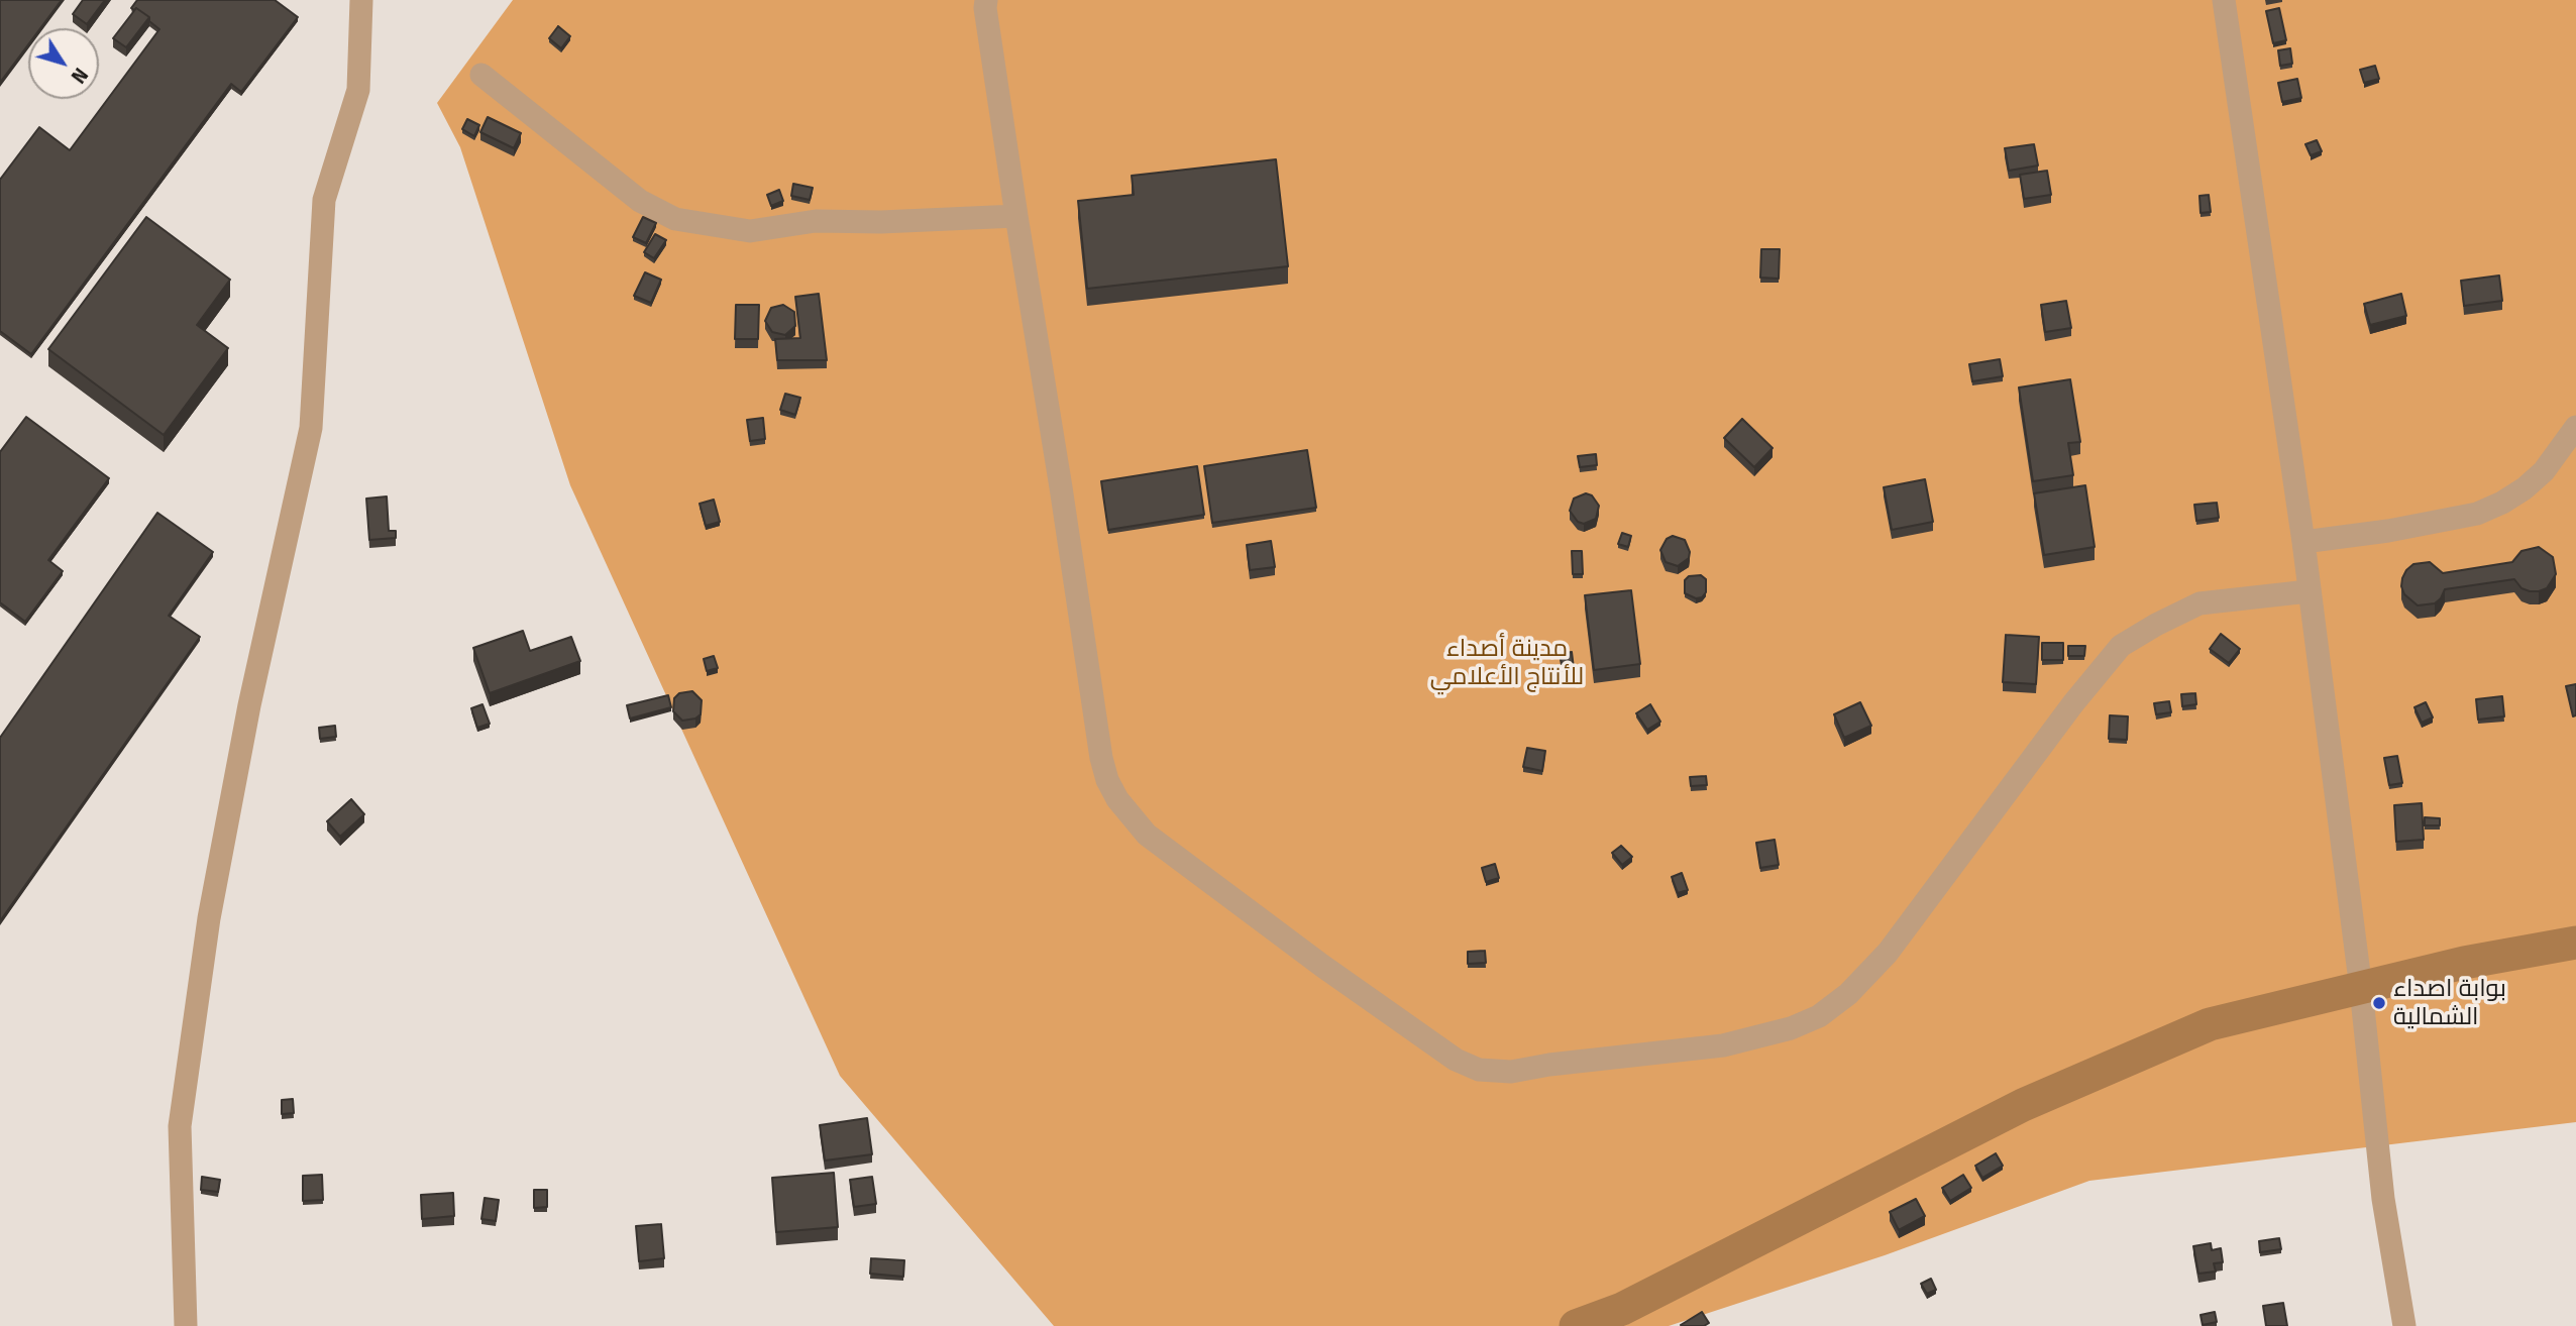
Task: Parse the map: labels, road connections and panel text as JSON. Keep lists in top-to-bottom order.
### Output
{
  "parks": ["مدينة أصداء للأنتاج الأعلامي"],
  "places": ["بوابة اصداء الشمالية"],
  "north": "bottom right"
}
